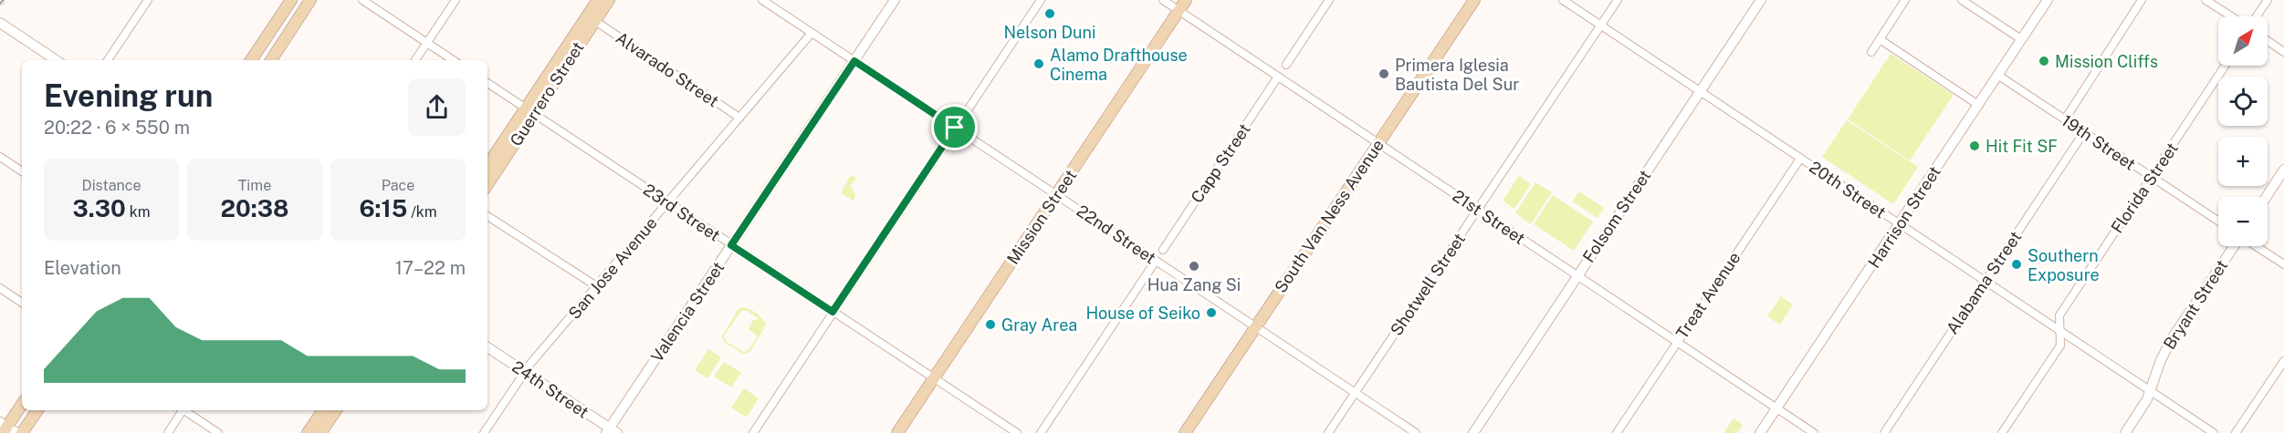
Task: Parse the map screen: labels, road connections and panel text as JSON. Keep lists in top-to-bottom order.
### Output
{
  "streets": {
    "main road": ["Guerrero Street", "South Van Ness Avenue", "Mission Street"],
    "street": [
      "Alvarado Street",
      "19th Street",
      "Capp Street",
      "Florida Street",
      "20th Street",
      "23rd Street",
      "Folsom Street",
      "21st Street",
      "Harrison Street",
      "22nd Street",
      "San Jose Avenue",
      "Alabama Street",
      "Shotwell Street",
      "Treat Avenue",
      "Bryant Street",
      "Valencia Street",
      "24th Street"
    ]
  },
  "crossings": [
    ["Alvarado Street", "Guerrero Street"],
    ["Alvarado Street", "San Jose Avenue"],
    ["Guerrero Street", "23rd Street"],
    ["19th Street", "Florida Street"],
    ["19th Street", "Harrison Street"],
    ["19th Street", "Alabama Street"],
    ["Capp Street", "21st Street"],
    ["Florida Street", "20th Street"],
    ["20th Street", "Folsom Street"],
    ["20th Street", "Harrison Street"],
    ["20th Street", "Alabama Street"],
    ["20th Street", "Shotwell Street"],
    ["20th Street", "Treat Avenue"],
    ["20th Street", "Bryant Street"],
    ["23rd Street", "Mission Street"],
    ["23rd Street", "San Jose Avenue"],
    ["23rd Street", "Valencia Street"],
    ["South Van Ness Avenue", "21st Street"],
    ["South Van Ness Avenue", "22nd Street"],
    ["Folsom Street", "21st Street"],
    ["Mission Street", "21st Street"],
    ["Mission Street", "22nd Street"],
    ["21st Street", "Harrison Street"],
    ["21st Street", "Shotwell Street"],
    ["21st Street", "Treat Avenue"],
    ["22nd Street", "San Jose Avenue"],
    ["22nd Street", "Shotwell Street"],
    ["22nd Street", "Valencia Street"],
    ["San Jose Avenue", "24th Street"],
    ["Valencia Street", "24th Street"]
  ],
  "places": [
    "Nelson Duni",
    "Mission Cliffs",
    "Alamo Drafthouse Cinema",
    "Primera Iglesia Bautista Del Sur",
    "Hit Fit SF",
    "Southern Exposure",
    "Hua Zang Si",
    "House of Seiko",
    "Gray Area"
  ],
  "north": "top right",
  "page": {
    "map_buttons": ["+", "−"],
    "heading": ["Evening run", "20:22 · 6 × 550 m"],
    "stats": [
      ["Distance", "3.30 km"],
      ["Time", "20:38"],
      ["Pace", "6:15 /km"]
    ],
    "chart": ["Elevation", "17–22 m"]
  }
}
